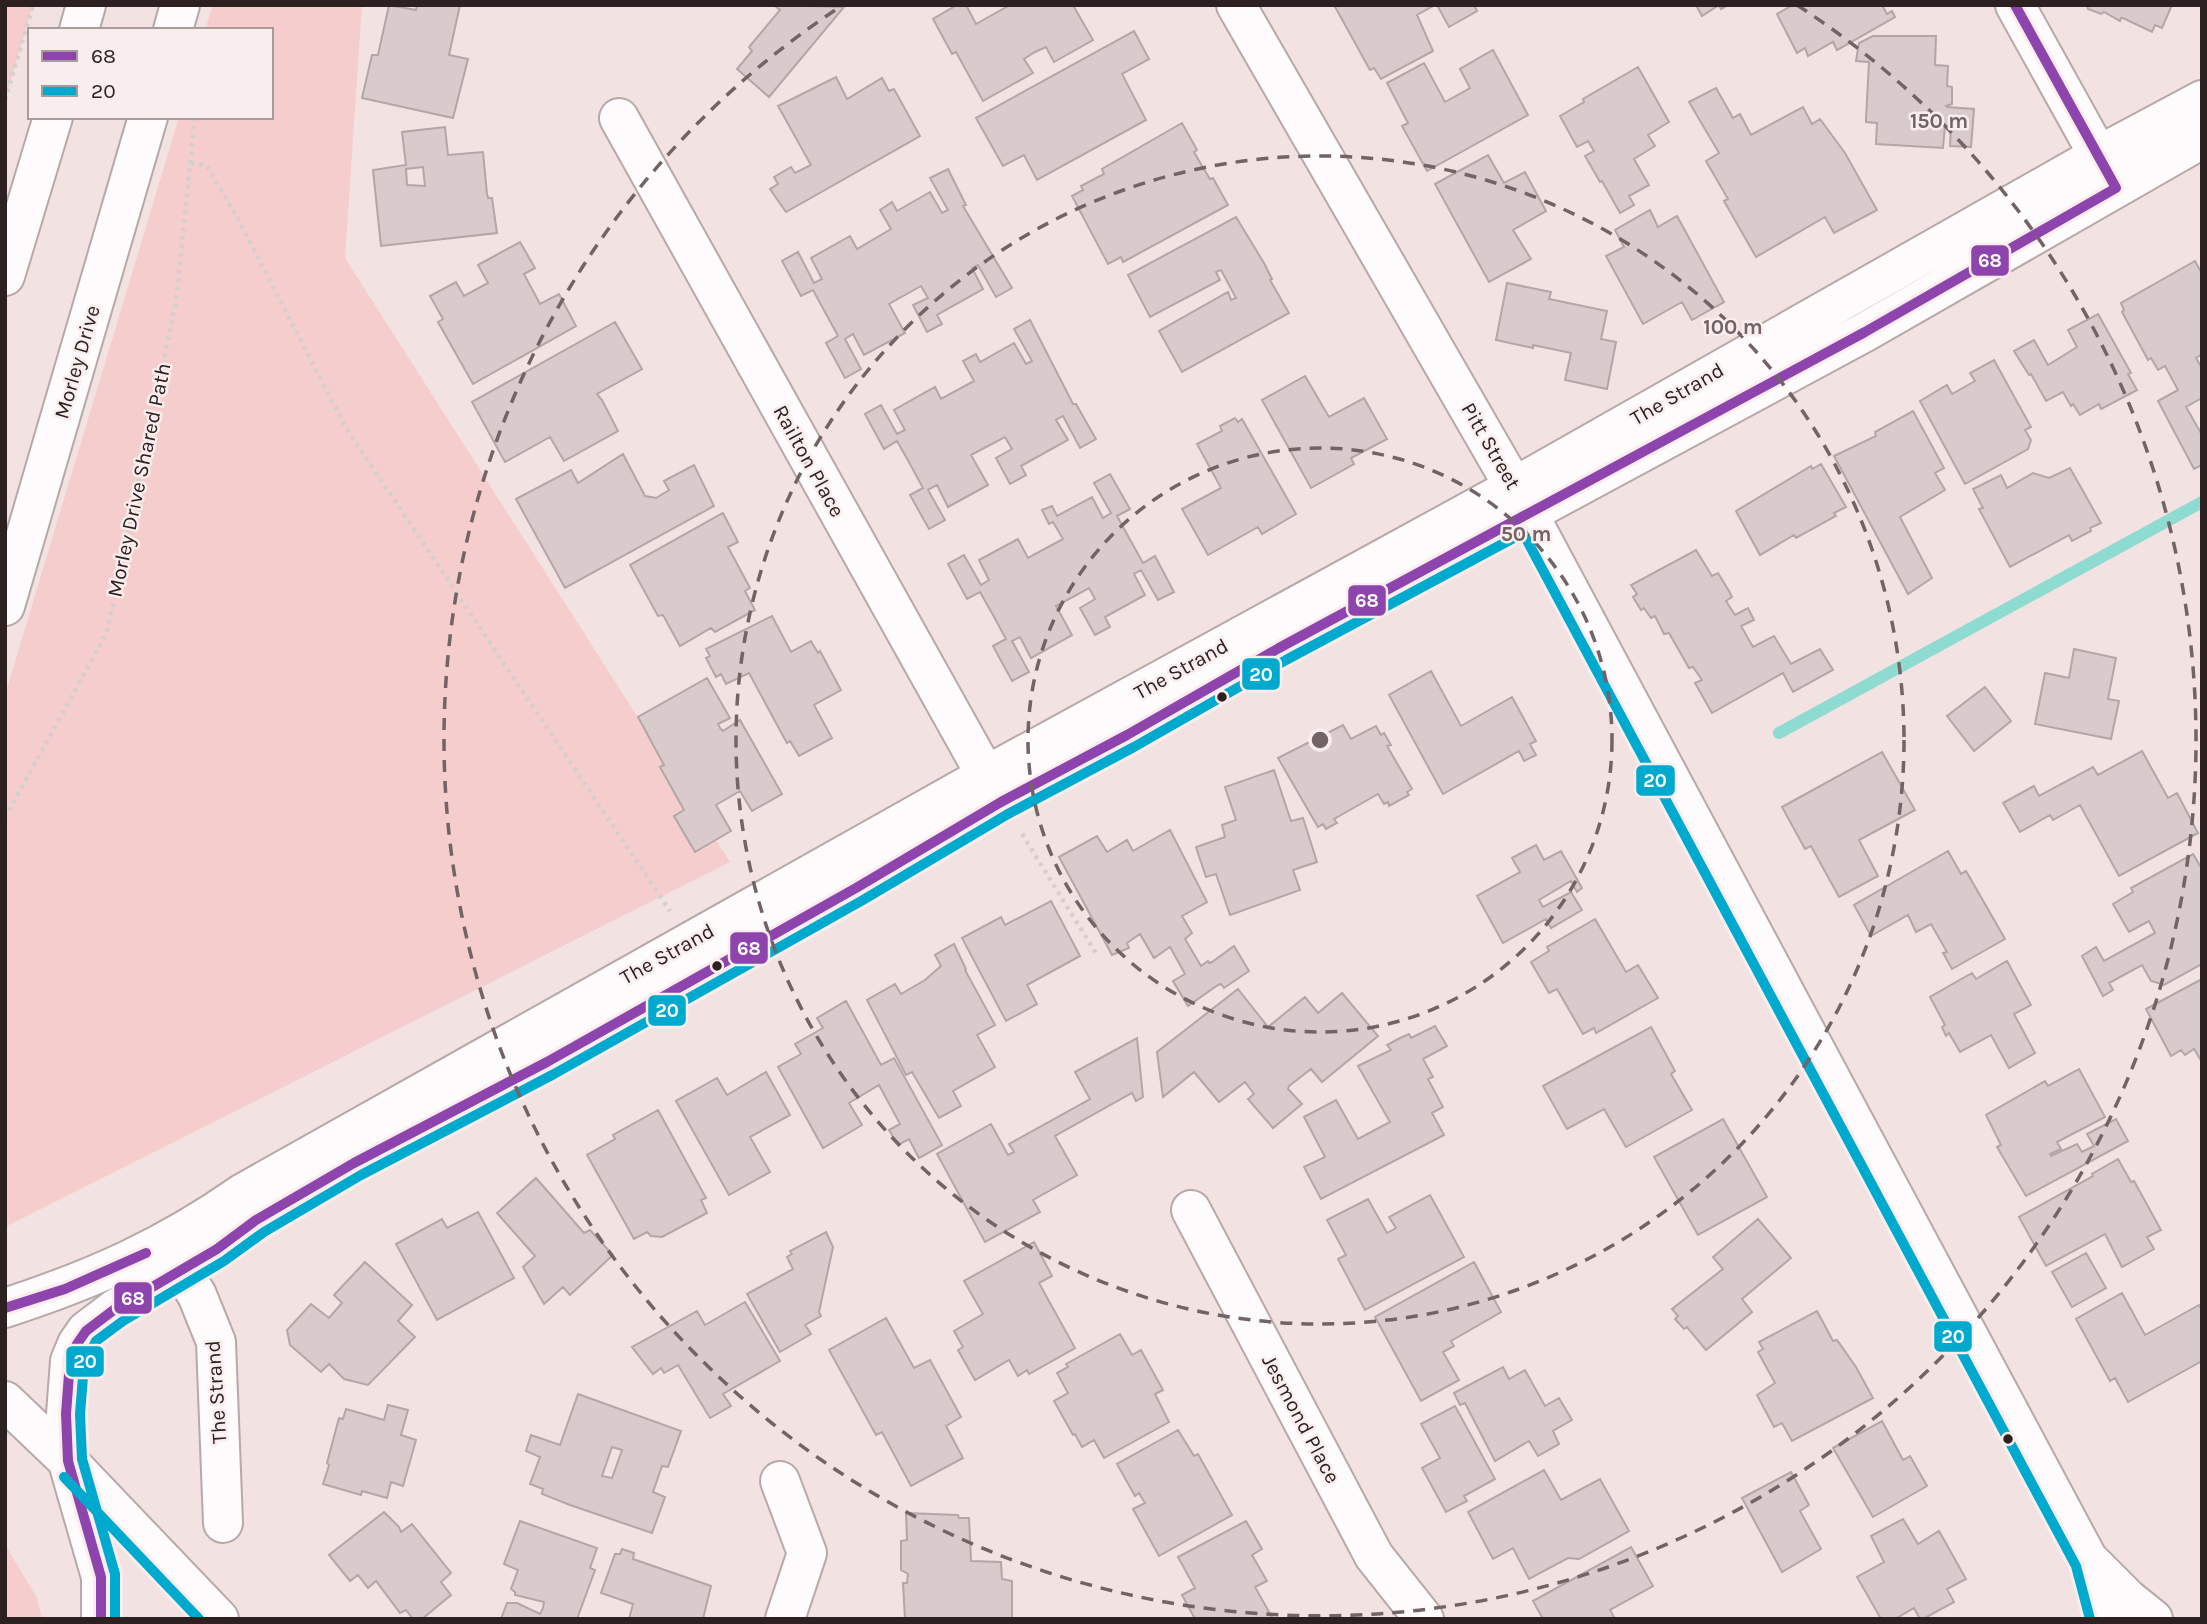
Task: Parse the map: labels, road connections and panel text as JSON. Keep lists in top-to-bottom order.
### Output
{
  "streets": {
    "main road": [
      "Morley Drive",
      "The Strand",
      "Pitt Street",
      "Railton Place",
      "Jesmond Place"
    ],
    "path": ["Morley Drive Shared Path"]
  },
  "crossings": [
    ["The Strand", "Pitt Street"],
    ["The Strand", "Railton Place"]
  ],
  "lines": ["transit line 68", "transit line 20"],
  "legend": ["68", "20"],
  "rings": ["150 m", "100 m", "50 m"]
}
